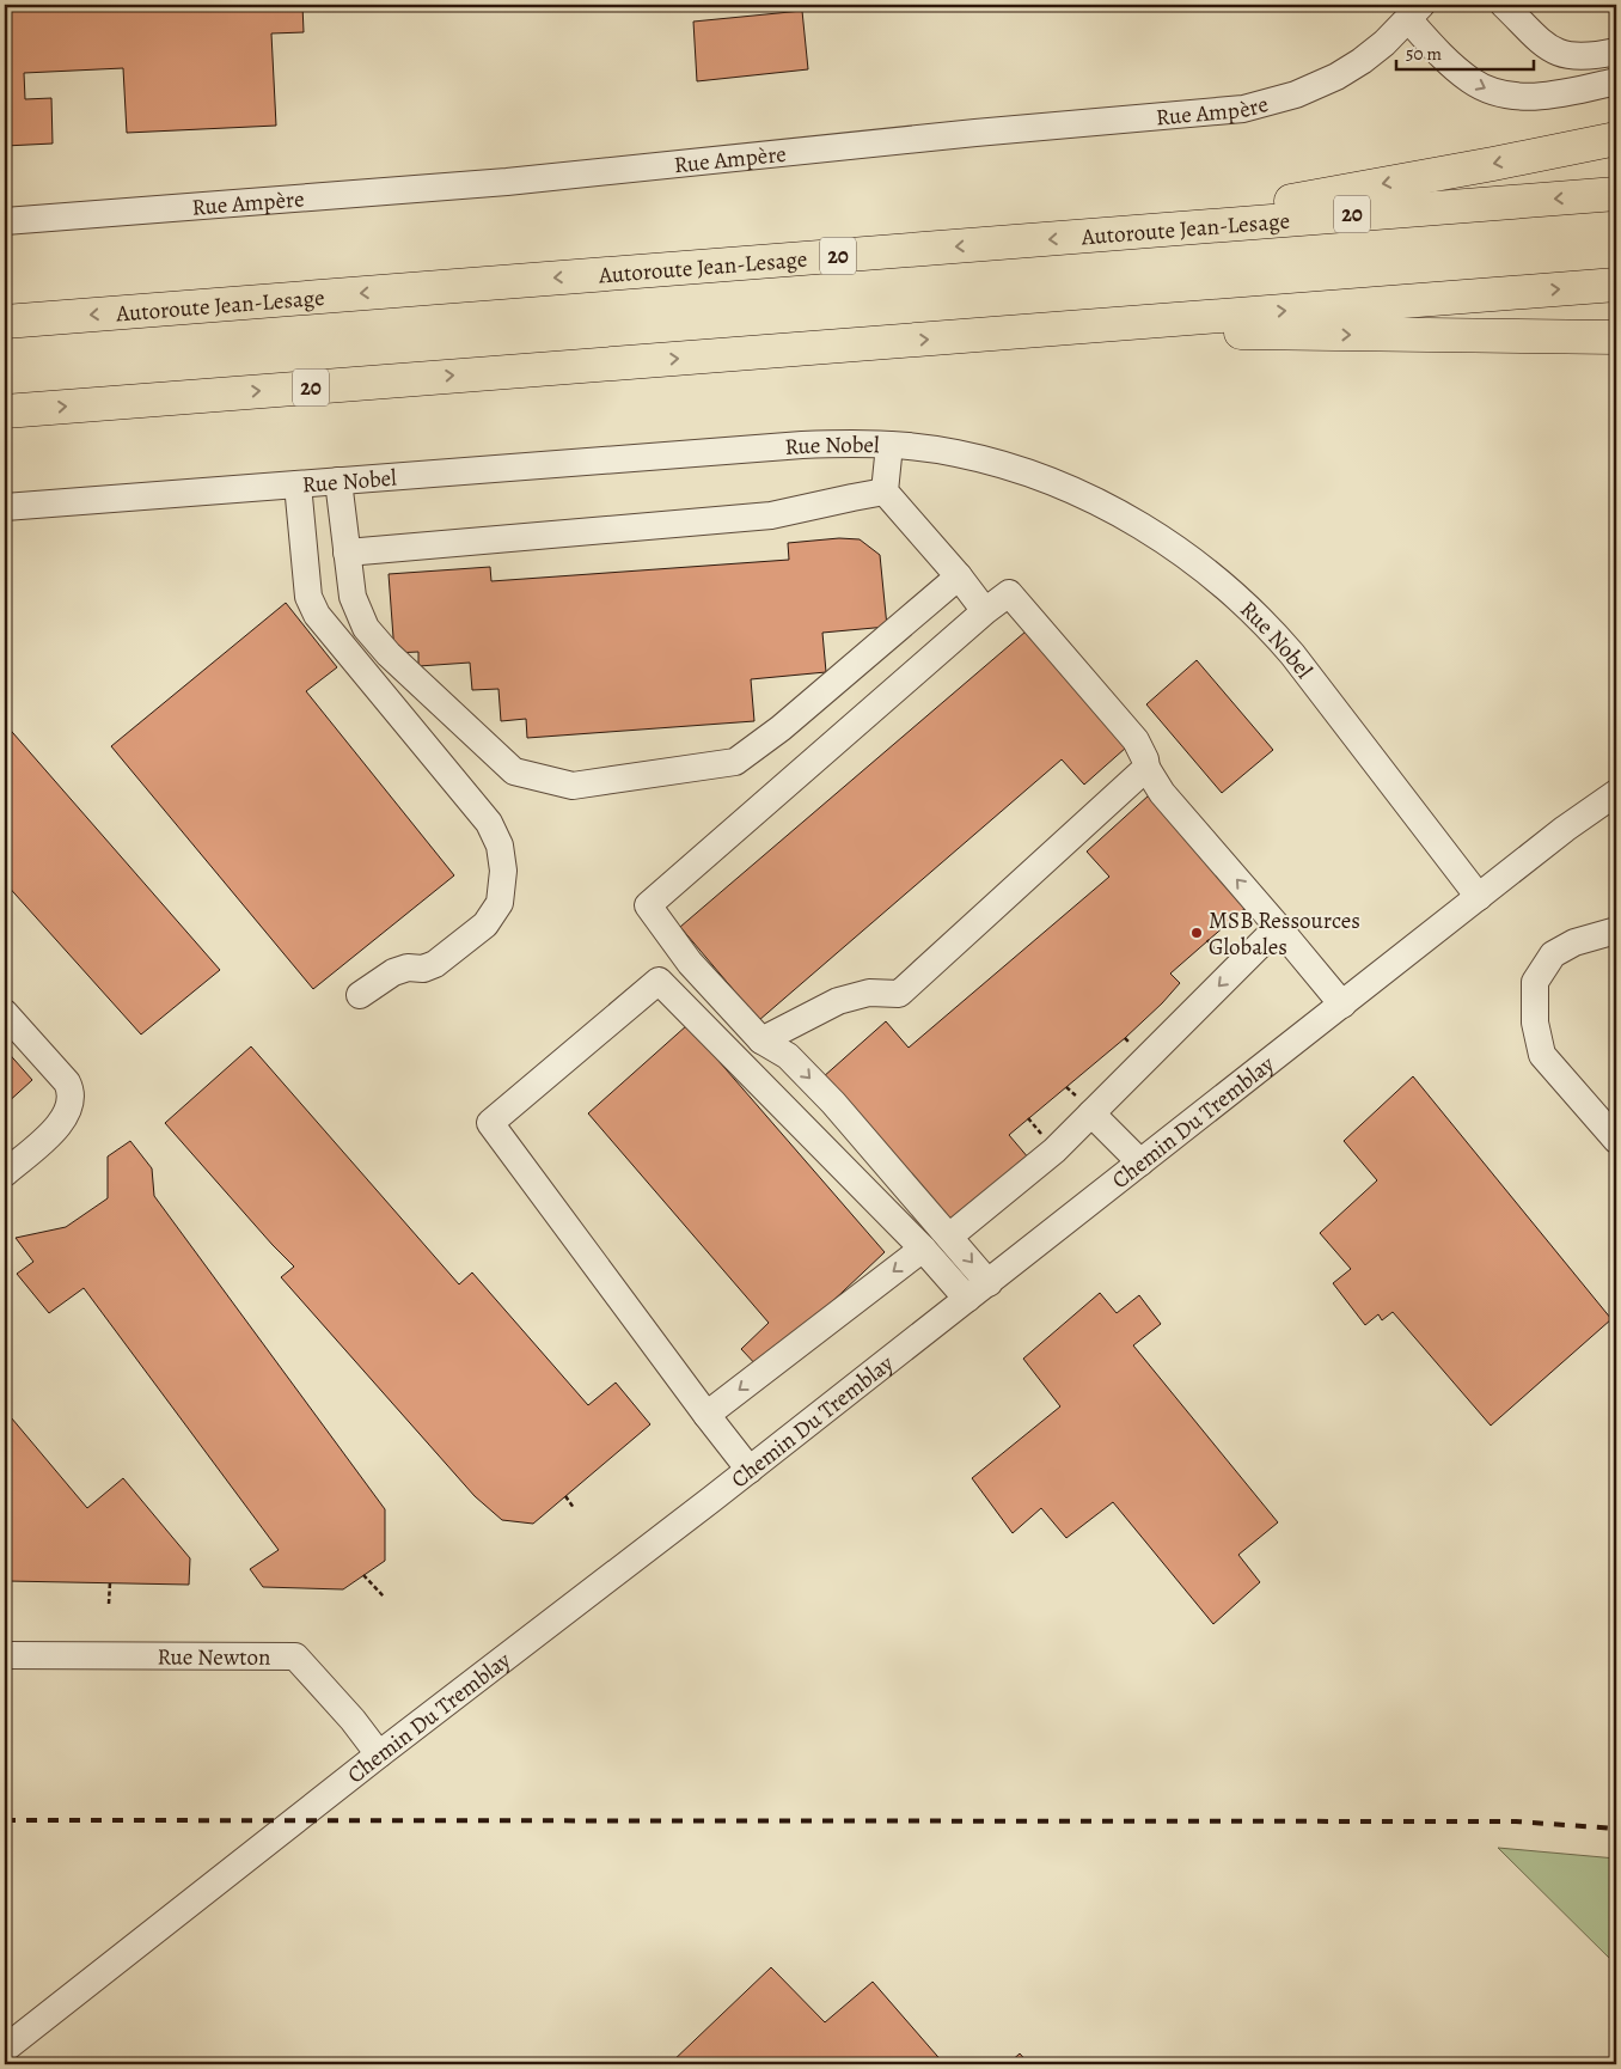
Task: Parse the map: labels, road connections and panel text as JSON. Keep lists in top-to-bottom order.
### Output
{
  "streets": {
    "highway": ["20", "Autoroute Jean-Lesage"],
    "street": [
      "Rue Ampère",
      "Rue Nobel",
      "Chemin Du Tremblay",
      "Rue Newton"
    ]
  },
  "crossings": [
    ["Rue Nobel", "Chemin Du Tremblay"],
    ["Chemin Du Tremblay", "Rue Newton"]
  ],
  "places": ["MSB Ressources Globales"],
  "scale_bar": "50 m"
}
